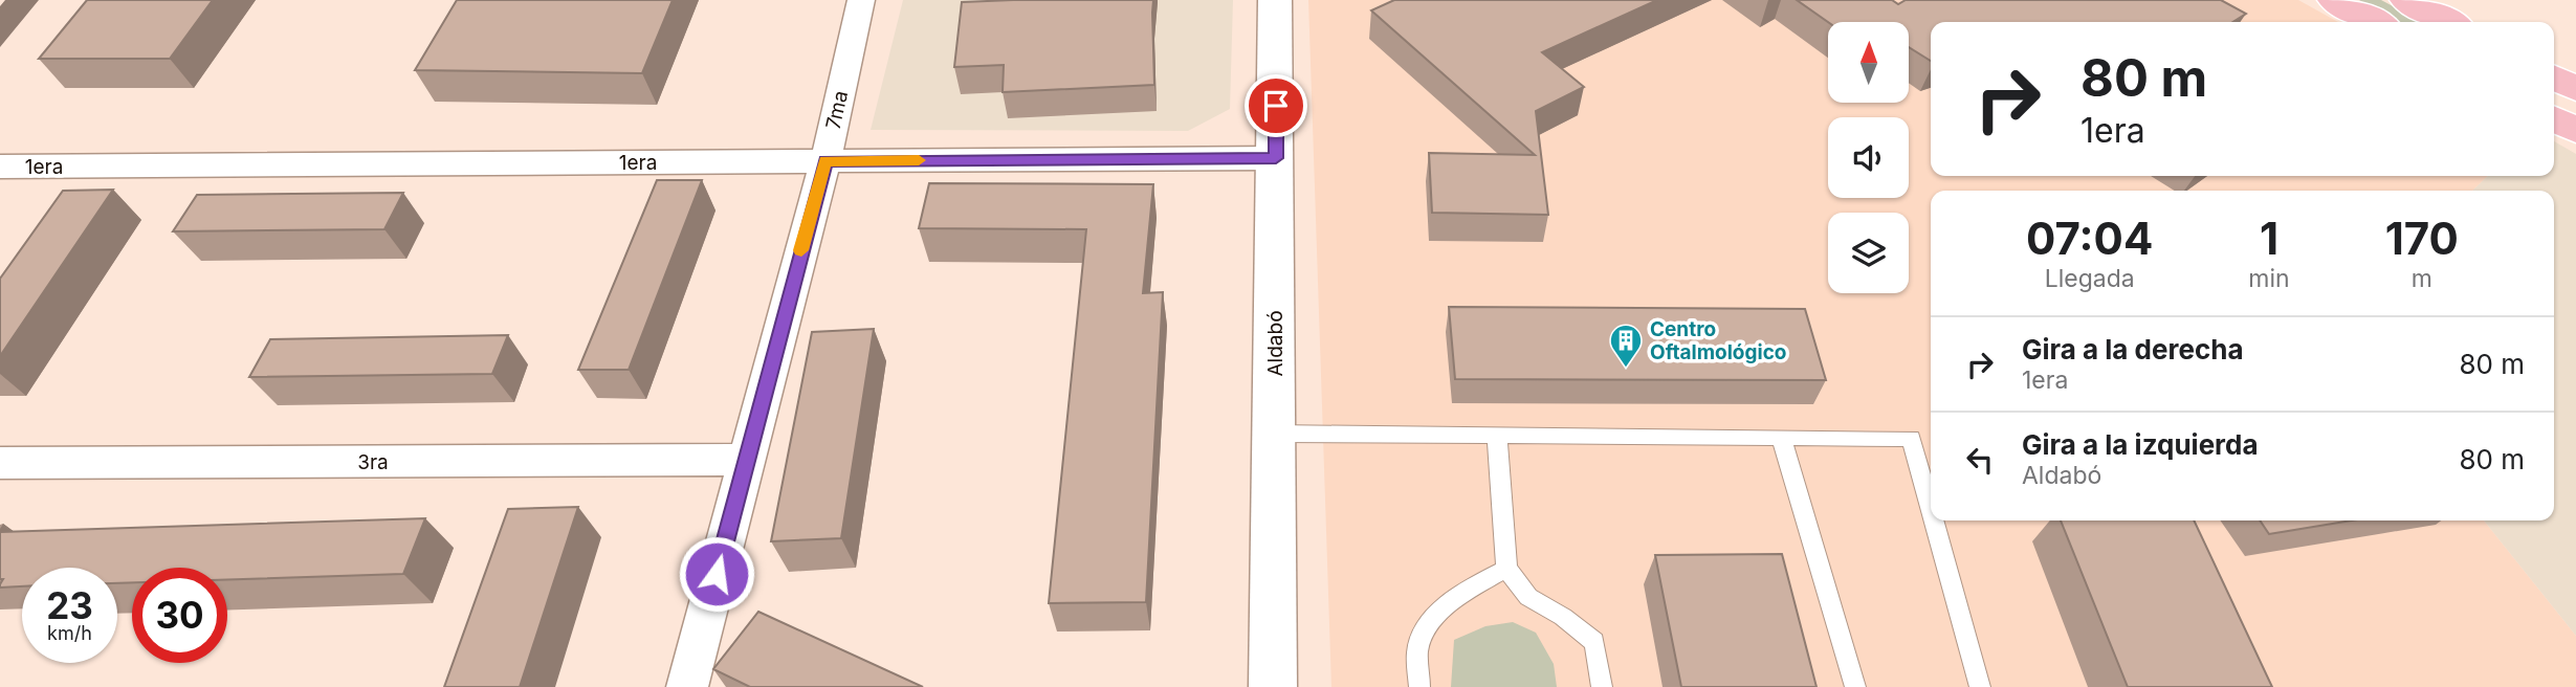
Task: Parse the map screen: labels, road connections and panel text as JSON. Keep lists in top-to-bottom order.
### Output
{
  "streets": {
    "main road": ["Aldabó"],
    "street": ["7ma", "1era", "3ra"]
  },
  "crossings": [
    ["7ma", "1era"],
    ["7ma", "3ra"],
    ["1era", "Aldabó"]
  ],
  "places": {
    "building": ["Centro Oftalmológico"]
  },
  "north": "top",
  "page": {
    "turn": ["80 m", "1era"],
    "eta": [
      "07:04",
      "Llegada",
      "1",
      "min",
      "170",
      "m"
    ],
    "list": [
      {
        "name": "Gira a la derecha",
        "note": "1era",
        "value": "80 m"
      },
      {
        "name": "Gira a la izquierda",
        "note": "Aldabó",
        "value": "80 m"
      }
    ],
    "speed": "23 km/h",
    "limit": "30"
  }
}
